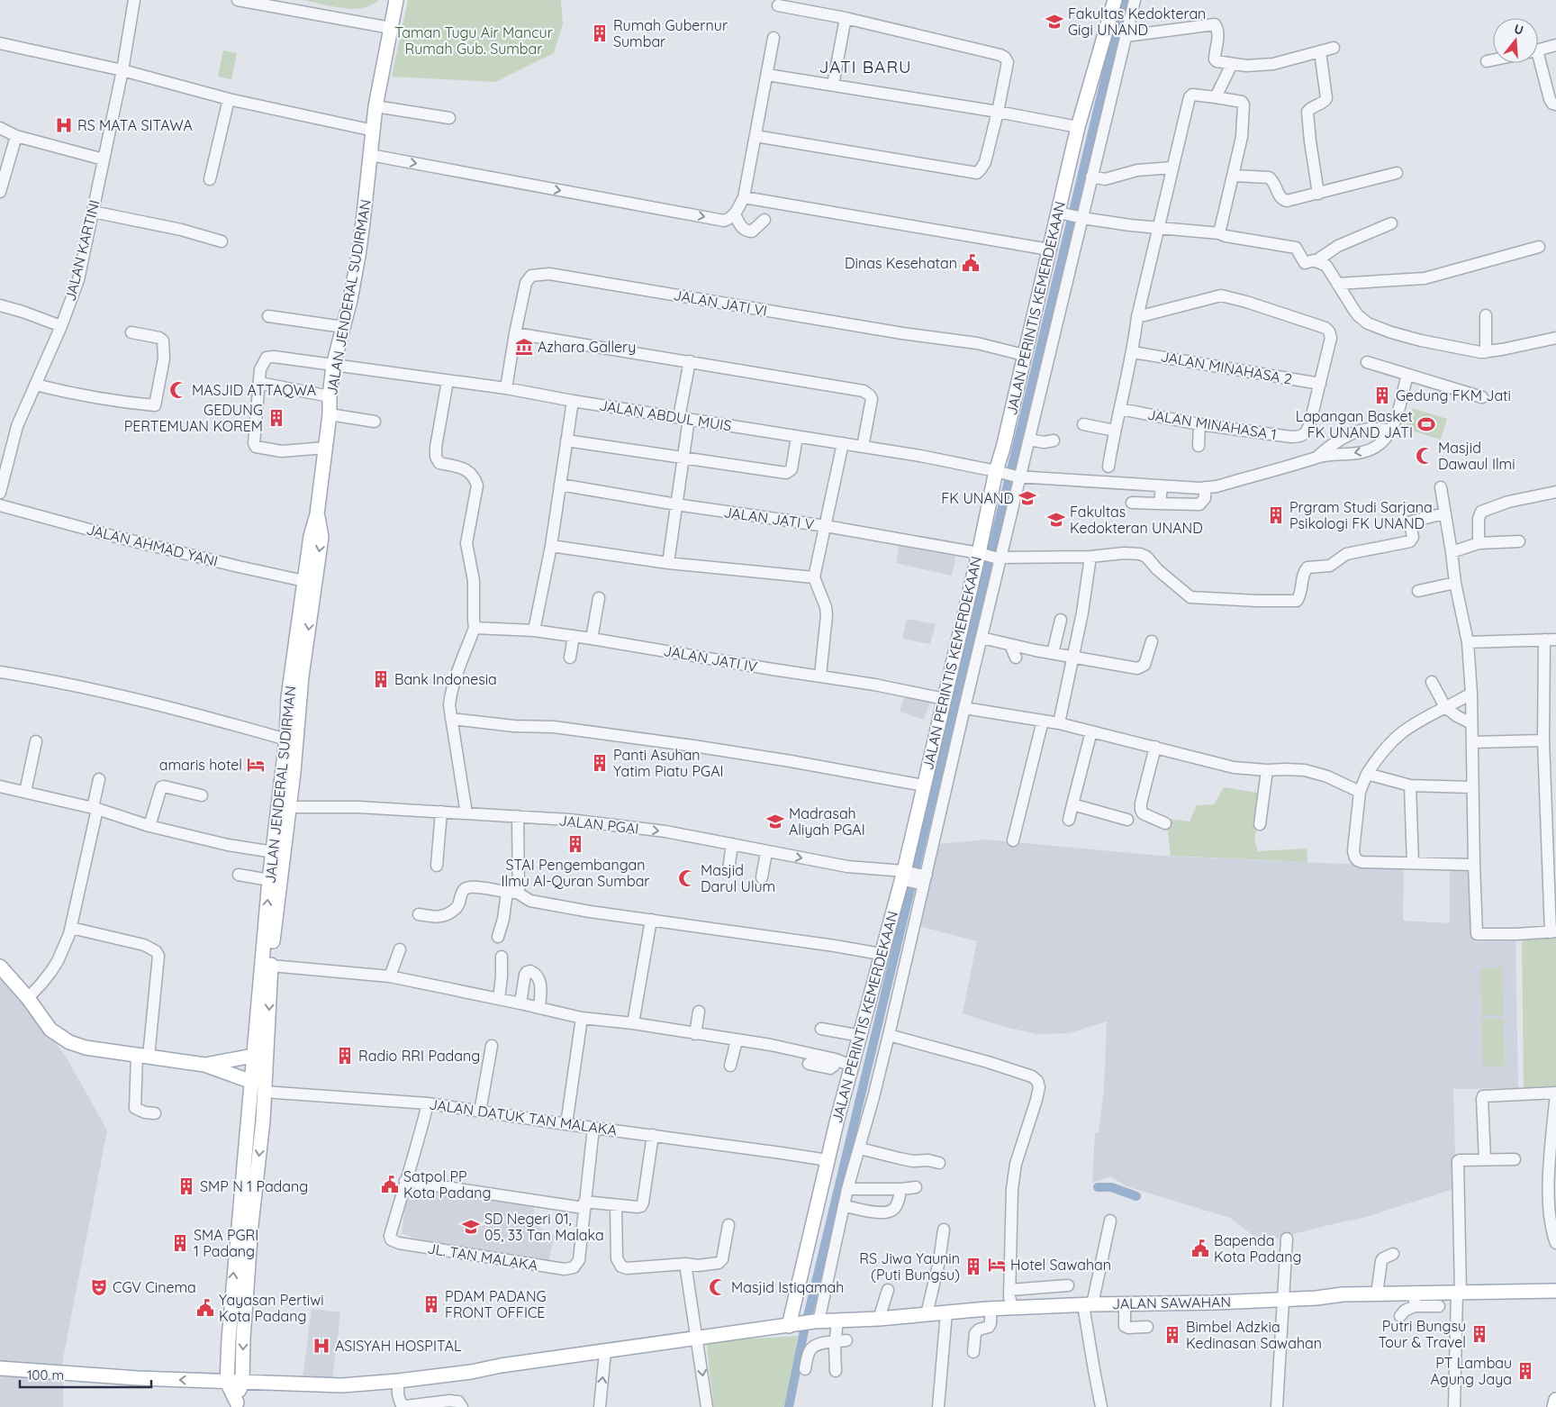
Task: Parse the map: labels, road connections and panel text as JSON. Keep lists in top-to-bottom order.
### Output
{
  "streets": {
    "main road": ["JALAN JENDERAL SUDIRMAN", "JALAN PERINTIS KEMERDEKAAN", "JALAN SAWAHAN"],
    "street": [
      "JALAN KARTINI",
      "JALAN JATI VI",
      "JALAN MINAHASA 2",
      "JALAN ABDUL MUIS",
      "JALAN MINAHASA 1",
      "JALAN JATI V",
      "JALAN AHMAD YANI",
      "JALAN JATI IV",
      "JALAN PGAI",
      "JALAN DATUK TAN MALAKA",
      "JL. TAN MALAKA"
    ]
  },
  "crossings": [
    ["JALAN JENDERAL SUDIRMAN", "JALAN ABDUL MUIS"],
    ["JALAN JENDERAL SUDIRMAN", "JALAN AHMAD YANI"],
    ["JALAN JATI VI", "JALAN PERINTIS KEMERDEKAAN"],
    ["JALAN JATI VI", "JALAN ABDUL MUIS"],
    ["JALAN PERINTIS KEMERDEKAAN", "JALAN ABDUL MUIS"],
    ["JALAN PERINTIS KEMERDEKAAN", "JALAN JATI V"],
    ["JALAN PERINTIS KEMERDEKAAN", "JALAN JATI IV"],
    ["JALAN PERINTIS KEMERDEKAAN", "JALAN PGAI"],
    ["JALAN PERINTIS KEMERDEKAAN", "JALAN DATUK TAN MALAKA"],
    ["JALAN PERINTIS KEMERDEKAAN", "JALAN SAWAHAN"],
    ["JALAN MINAHASA 2", "JALAN MINAHASA 1"],
    ["JALAN DATUK TAN MALAKA", "JL. TAN MALAKA"]
  ],
  "districts": ["JATI BARU"],
  "parks": ["Taman Tugu Air Mancur Rumah Gub. Sumbar"],
  "places": {
    "school or university": [
      "Fakultas Kedokteran Gigi UNAND",
      "FK UNAND",
      "Fakultas Kedokteran UNAND",
      "Madrasah Aliyah PGAI",
      "SD Negeri 01, 05, 33 Tan Malaka"
    ],
    "building": [
      "Rumah Gubernur Sumbar",
      "Gedung FKM Jati",
      "GEDUNG PERTEMUAN KOREM",
      "Prgram Studi Sarjana Psikologi FK UNAND",
      "Bank Indonesia",
      "Panti Asuhan Yatim Piatu PGAI",
      "STAI Pengembangan Ilmu Al-Quran Sumbar",
      "Radio RRI Padang",
      "SMP N 1 Padang",
      "SMA PGRI 1 Padang",
      "RS Jiwa Yaunin (Puti Bungsu)",
      "PDAM PADANG FRONT OFFICE",
      "Putri Bungsu Tour & Travel",
      "Bimbel Adzkia Kedinasan Sawahan",
      "PT Lambau Agung Jaya"
    ],
    "hospital": ["RS MATA SITAWA", "ASISYAH HOSPITAL"],
    "public building": [
      "Dinas Kesehatan",
      "Satpol PP Kota Padang",
      "Bapenda Kota Padang",
      "Yayasan Pertiwi Kota Padang"
    ],
    "museum": ["Azhara Gallery"],
    "mosque": [
      "MASJID ATTAQWA",
      "Masjid Dawaul Ilmi",
      "Masjid Darul Ulum",
      "Masjid Istiqamah"
    ],
    "sports": ["Lapangan Basket FK UNAND JATI"],
    "hotel": ["amaris hotel", "Hotel Sawahan"],
    "theatre": ["CGV Cinema"]
  },
  "scale_bar": "100 m",
  "north": "top"
}
